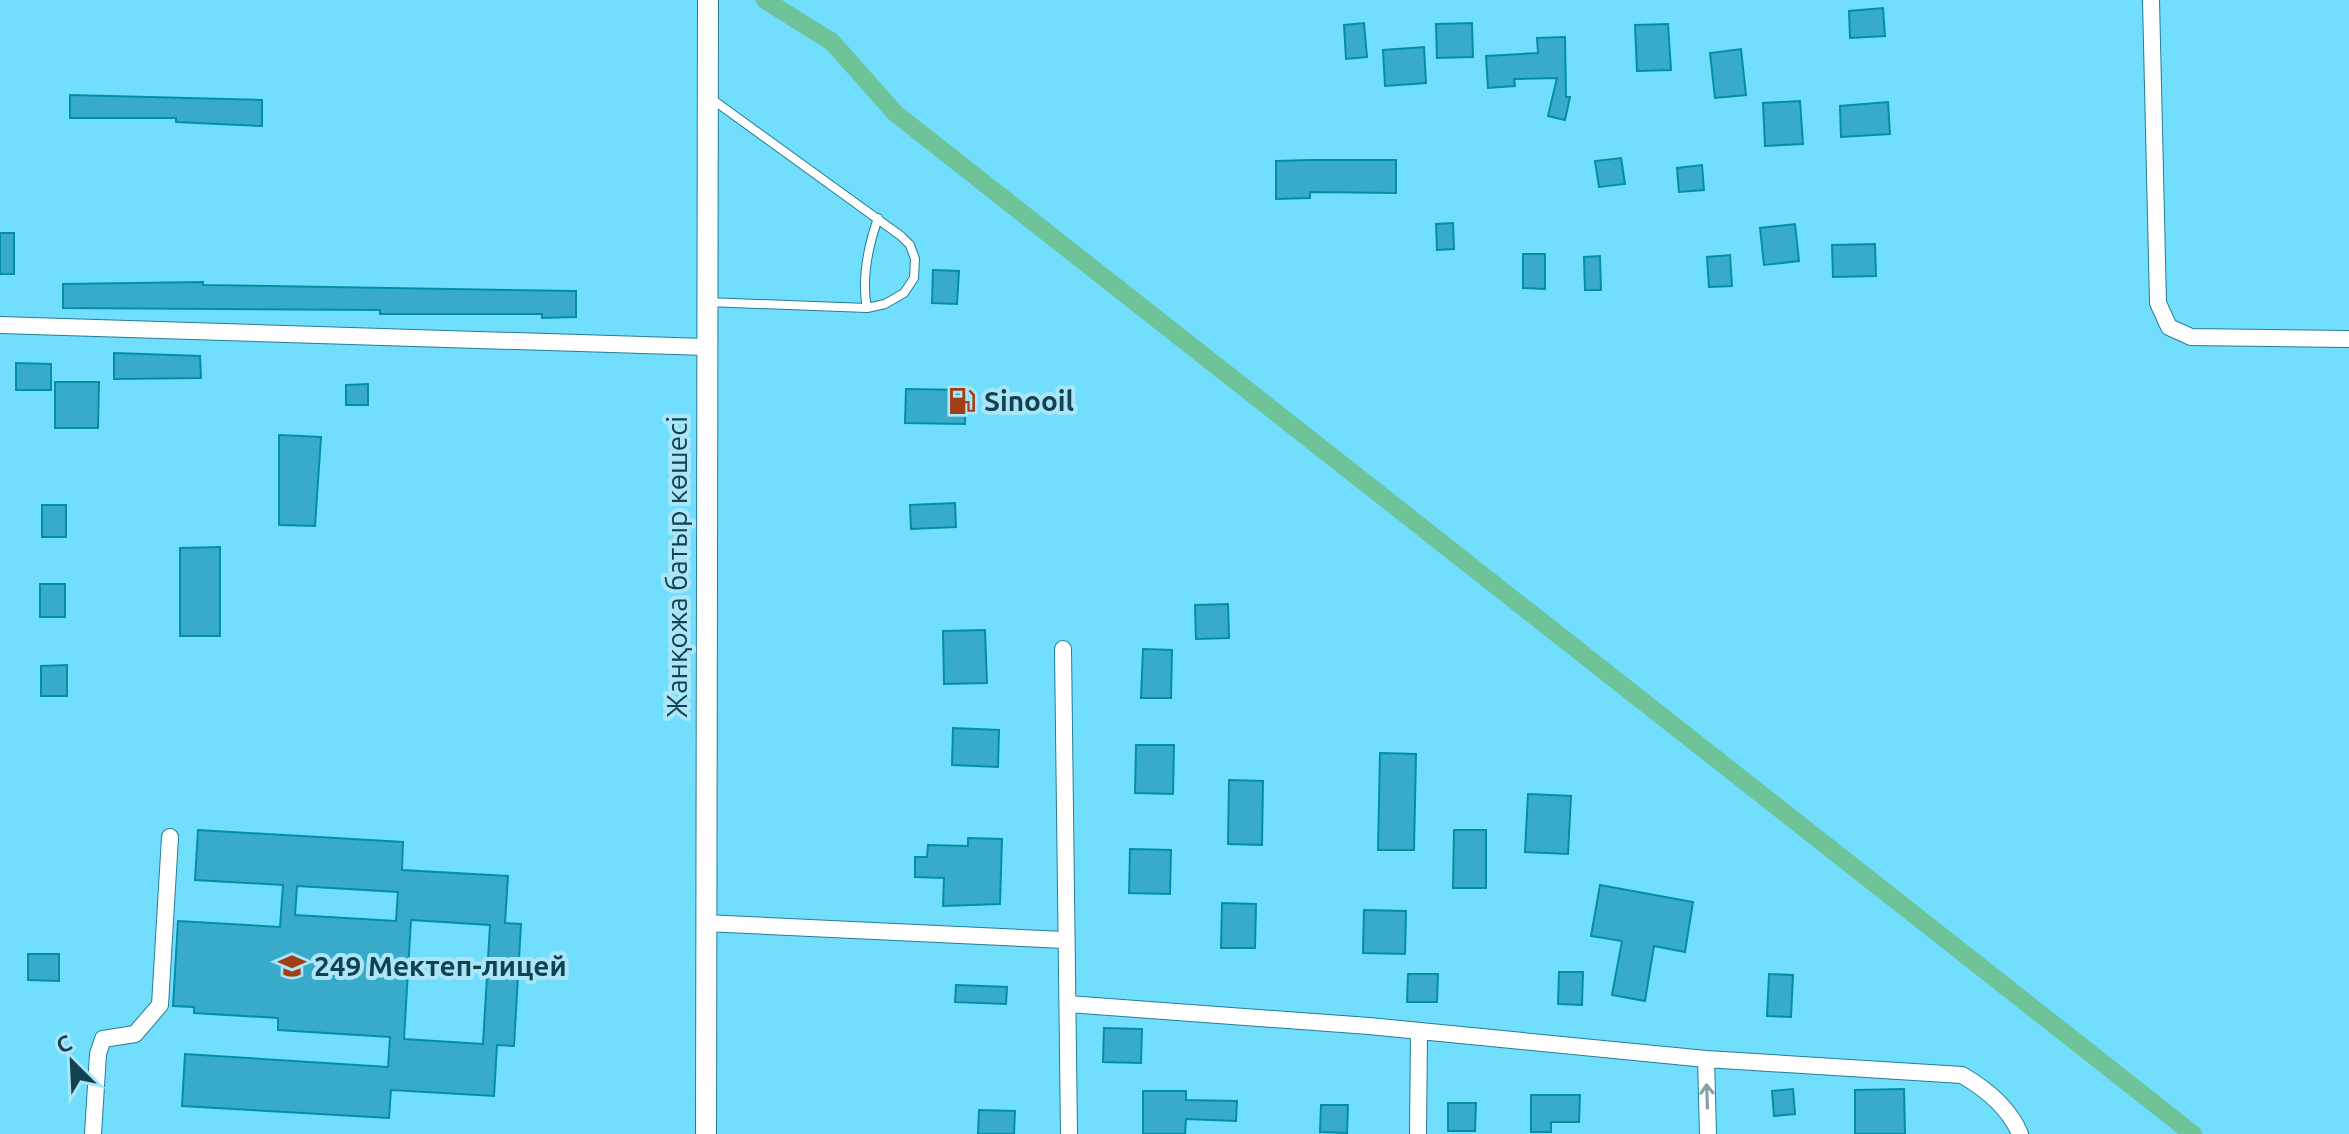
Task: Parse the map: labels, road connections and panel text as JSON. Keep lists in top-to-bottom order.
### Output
{
  "streets": {
    "street": ["Жанқожа батыр көшесі"]
  },
  "places": {
    "fuel station": ["Sinooil"],
    "school or university": ["249 Мектеп-лицей"]
  },
  "north": "top left"
}
